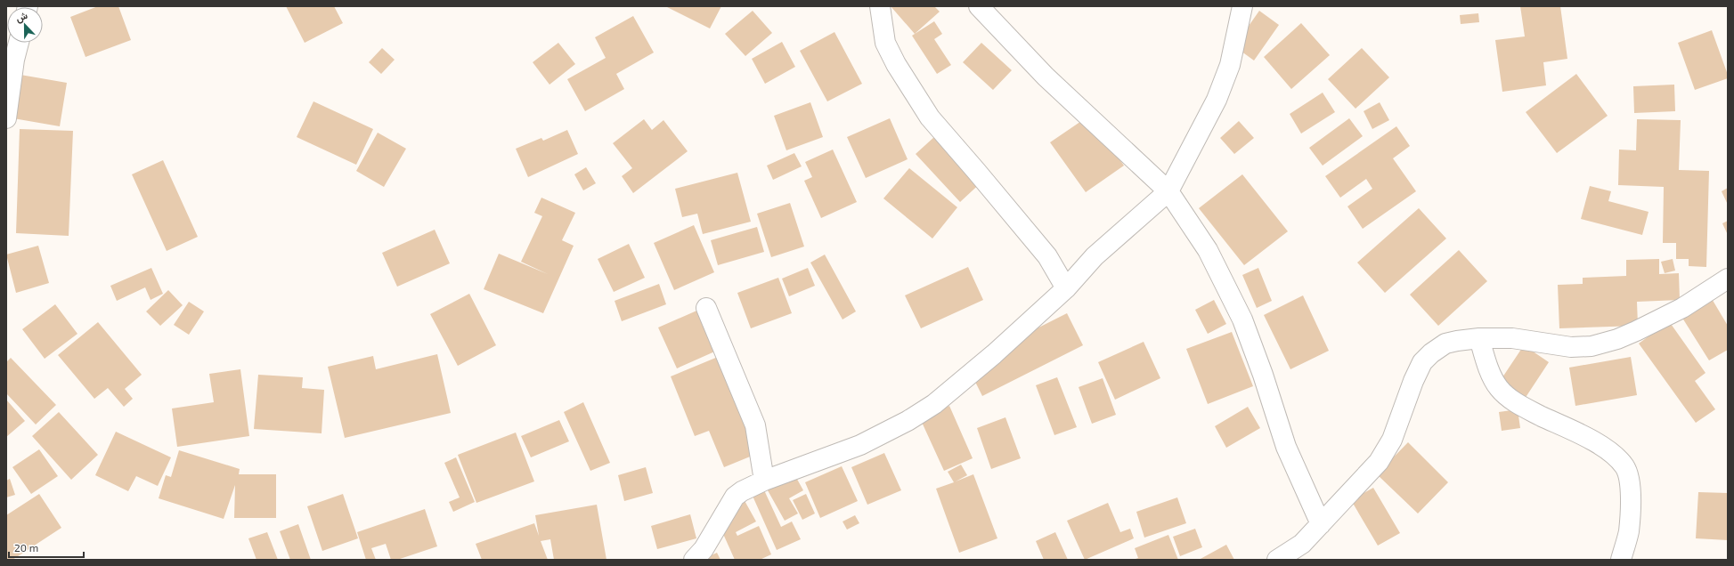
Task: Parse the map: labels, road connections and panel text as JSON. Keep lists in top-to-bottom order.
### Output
{
  "scale_bar": "20 m",
  "north": "top"
}
